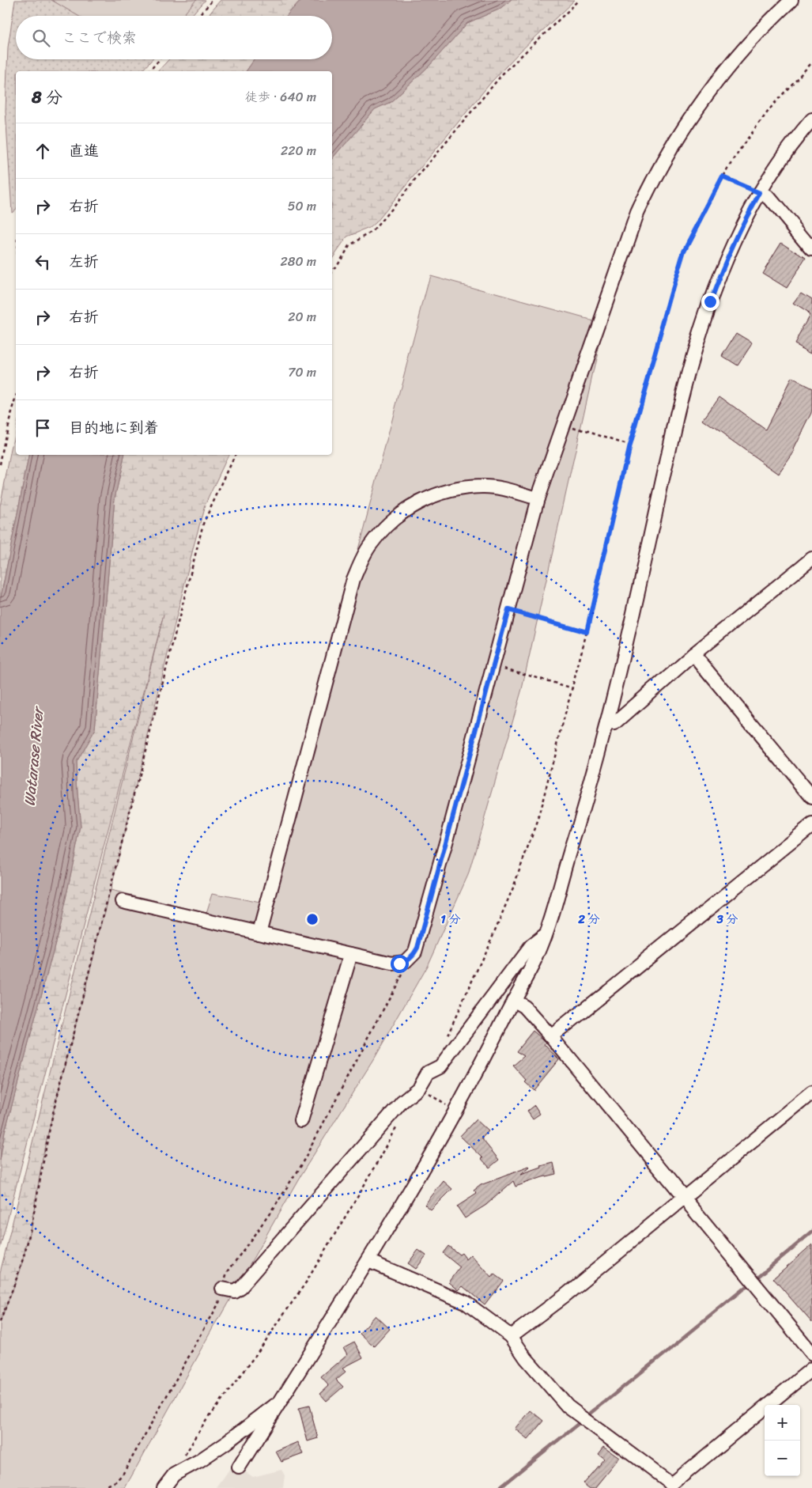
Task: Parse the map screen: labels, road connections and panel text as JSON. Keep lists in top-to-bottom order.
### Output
{
  "water": ["Watarase River"],
  "page": {
    "search": "ここで検索",
    "heading": ["8 分", "徒歩 · 640 m"],
    "list": [
      ["直進", "220 m"],
      ["右折", "50 m"],
      ["左折", "280 m"],
      ["右折", "20 m"],
      ["右折", "70 m"],
      "目的地に到着"
    ],
    "map_buttons": ["+", "−"]
  },
  "rings": ["1 分", "2 分", "3 分"]
}
